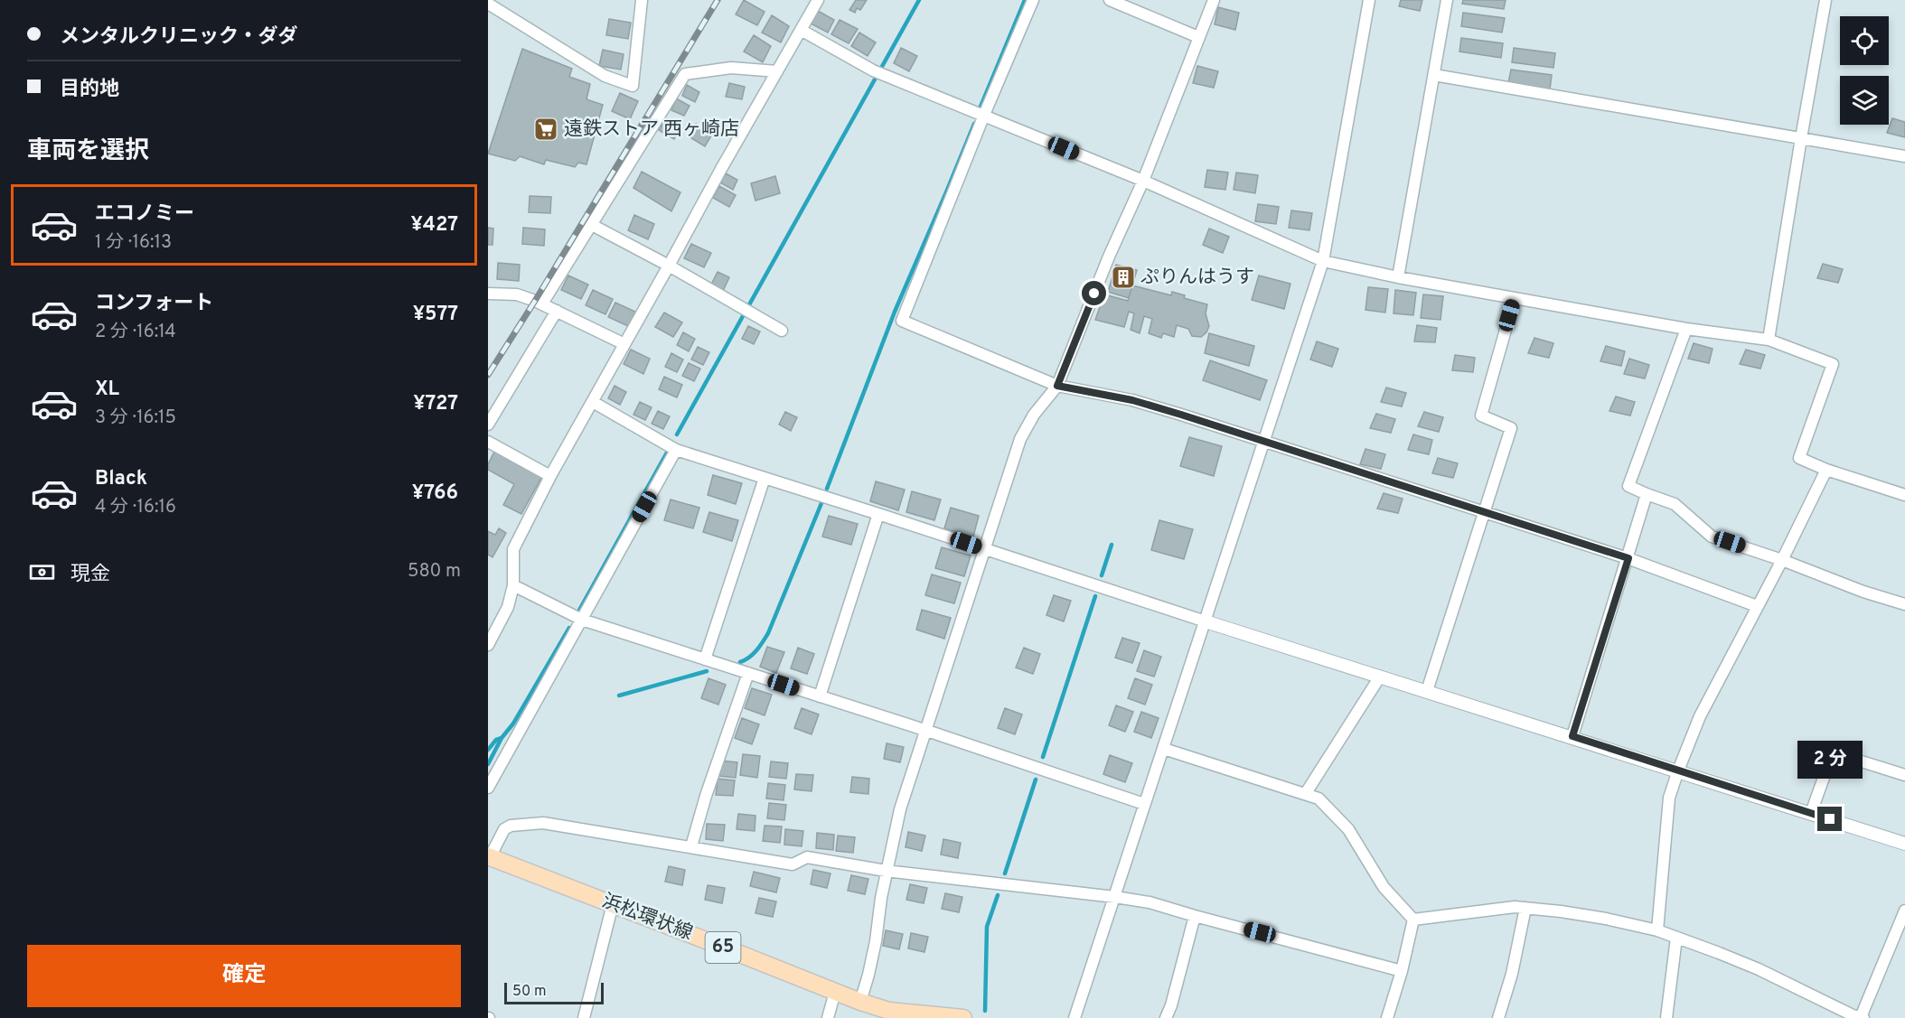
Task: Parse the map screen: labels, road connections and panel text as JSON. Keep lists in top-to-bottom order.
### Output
{
  "streets": {
    "main road": ["浜松環状線", "65"]
  },
  "places": {
    "supermarket": ["遠鉄ストア 西ヶ崎店"],
    "building": ["ぷりんはうす"]
  },
  "scale_bar": "50 m",
  "page": {
    "banner": ["メンタルクリニック・ダダ", "目的地"],
    "heading": "車両を選択",
    "list": [
      {
        "name": "エコノミー",
        "note": "1 分 · 16:13",
        "value": "¥427"
      },
      {
        "name": "コンフォート",
        "note": "2 分 · 16:14",
        "value": "¥577"
      },
      {
        "name": "XL",
        "note": "3 分 · 16:15",
        "value": "¥727"
      },
      {
        "name": "Black",
        "note": "4 分 · 16:16",
        "value": "¥766"
      }
    ],
    "pay": ["現金", "580 m"],
    "bubble": "2 分",
    "buttons": "確定",
    "scale": "50 m"
  }
}
